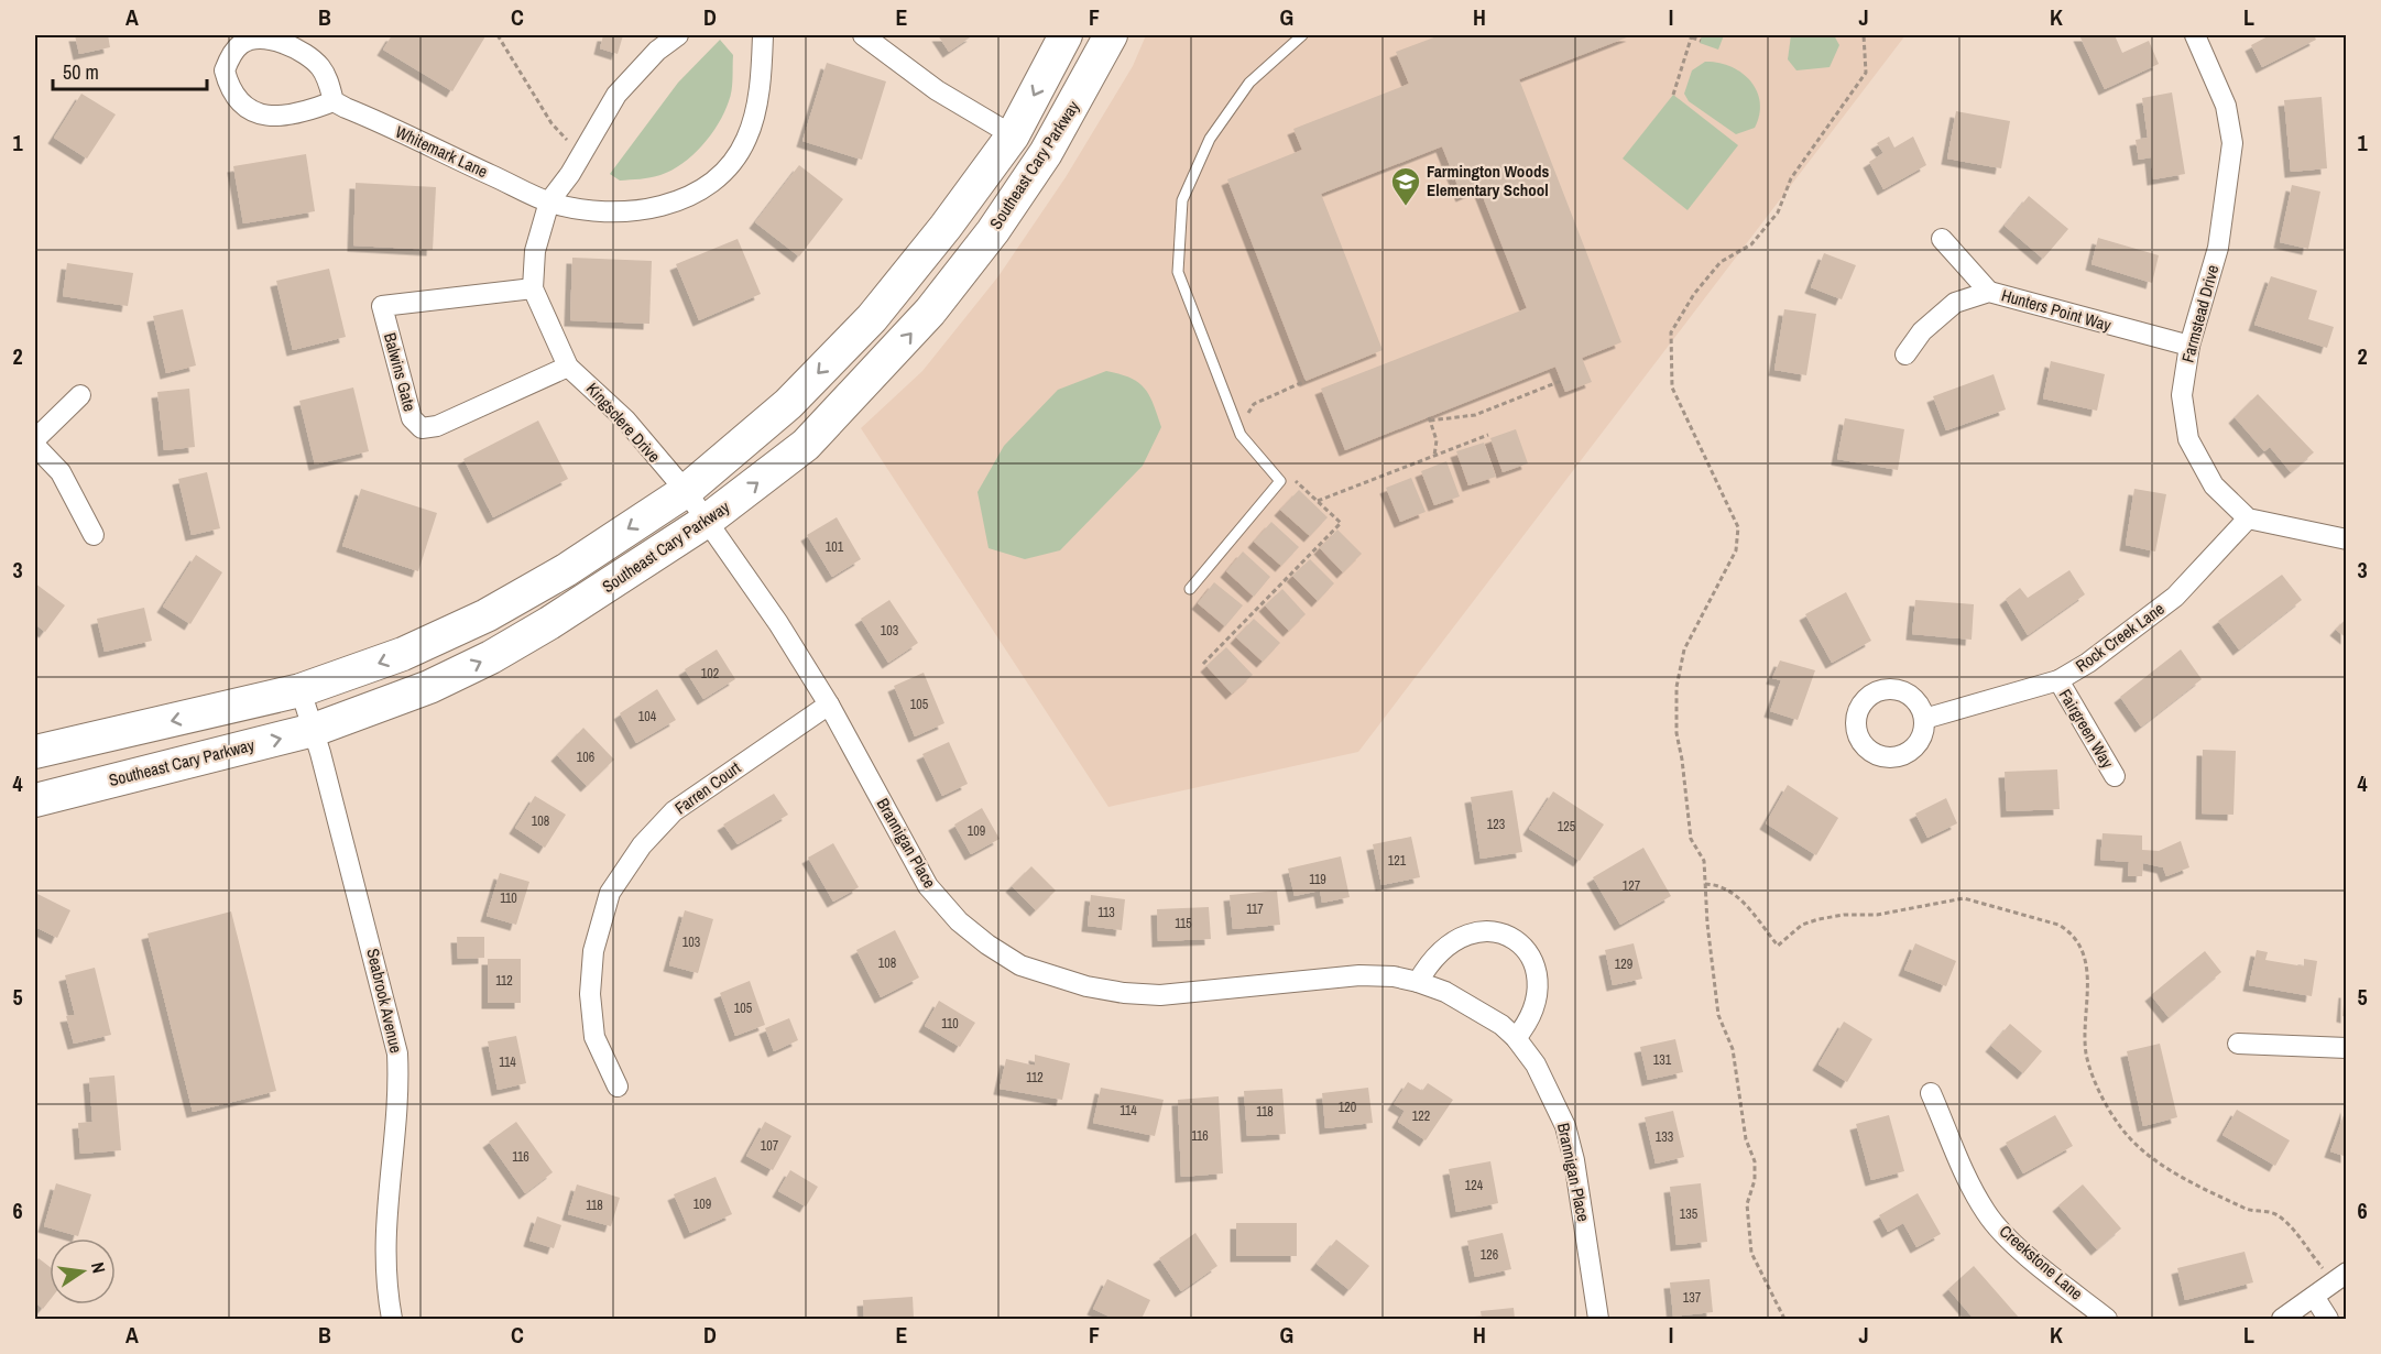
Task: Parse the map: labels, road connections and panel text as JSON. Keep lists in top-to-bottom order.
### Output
{
  "streets": {
    "main road": ["Southeast Cary Parkway"],
    "street": [
      "Whitemark Lane",
      "Hunters Point Way",
      "Farmstead Drive",
      "Balwins Gate",
      "Kingsclere Drive",
      "Rock Creek Lane",
      "Fairgreen Way",
      "Farren Court",
      "Brannigan Place",
      "Seabrook Avenue",
      "Creekstone Lane"
    ]
  },
  "crossings": [
    ["Whitemark Lane", "Kingsclere Drive"],
    ["Southeast Cary Parkway", "Kingsclere Drive"],
    ["Southeast Cary Parkway", "Brannigan Place"],
    ["Southeast Cary Parkway", "Seabrook Avenue"],
    ["Hunters Point Way", "Farmstead Drive"],
    ["Farmstead Drive", "Rock Creek Lane"],
    ["Balwins Gate", "Kingsclere Drive"],
    ["Kingsclere Drive", "Brannigan Place"],
    ["Rock Creek Lane", "Fairgreen Way"],
    ["Farren Court", "Brannigan Place"]
  ],
  "places": {
    "school or university": ["Farmington Woods Elementary School"]
  },
  "house_numbers": [
    "101",
    "103",
    "102",
    "105",
    "104",
    "106",
    "108",
    "123",
    "125",
    "109",
    "121",
    "119",
    "127",
    "110",
    "117",
    "113",
    "115",
    "103",
    "108",
    "129",
    "112",
    "105",
    "110",
    "131",
    "114",
    "112",
    "120",
    "114",
    "118",
    "122",
    "116",
    "133",
    "107",
    "116",
    "124",
    "109",
    "118",
    "135",
    "126",
    "137"
  ],
  "scale_bar": "50 m",
  "north": "right",
  "grid": {
    "columns": [
      "A",
      "B",
      "C",
      "D",
      "E",
      "F",
      "G",
      "H",
      "I",
      "J",
      "K",
      "L"
    ],
    "rows": [
      "1",
      "2",
      "3",
      "4",
      "5",
      "6"
    ]
  }
}
